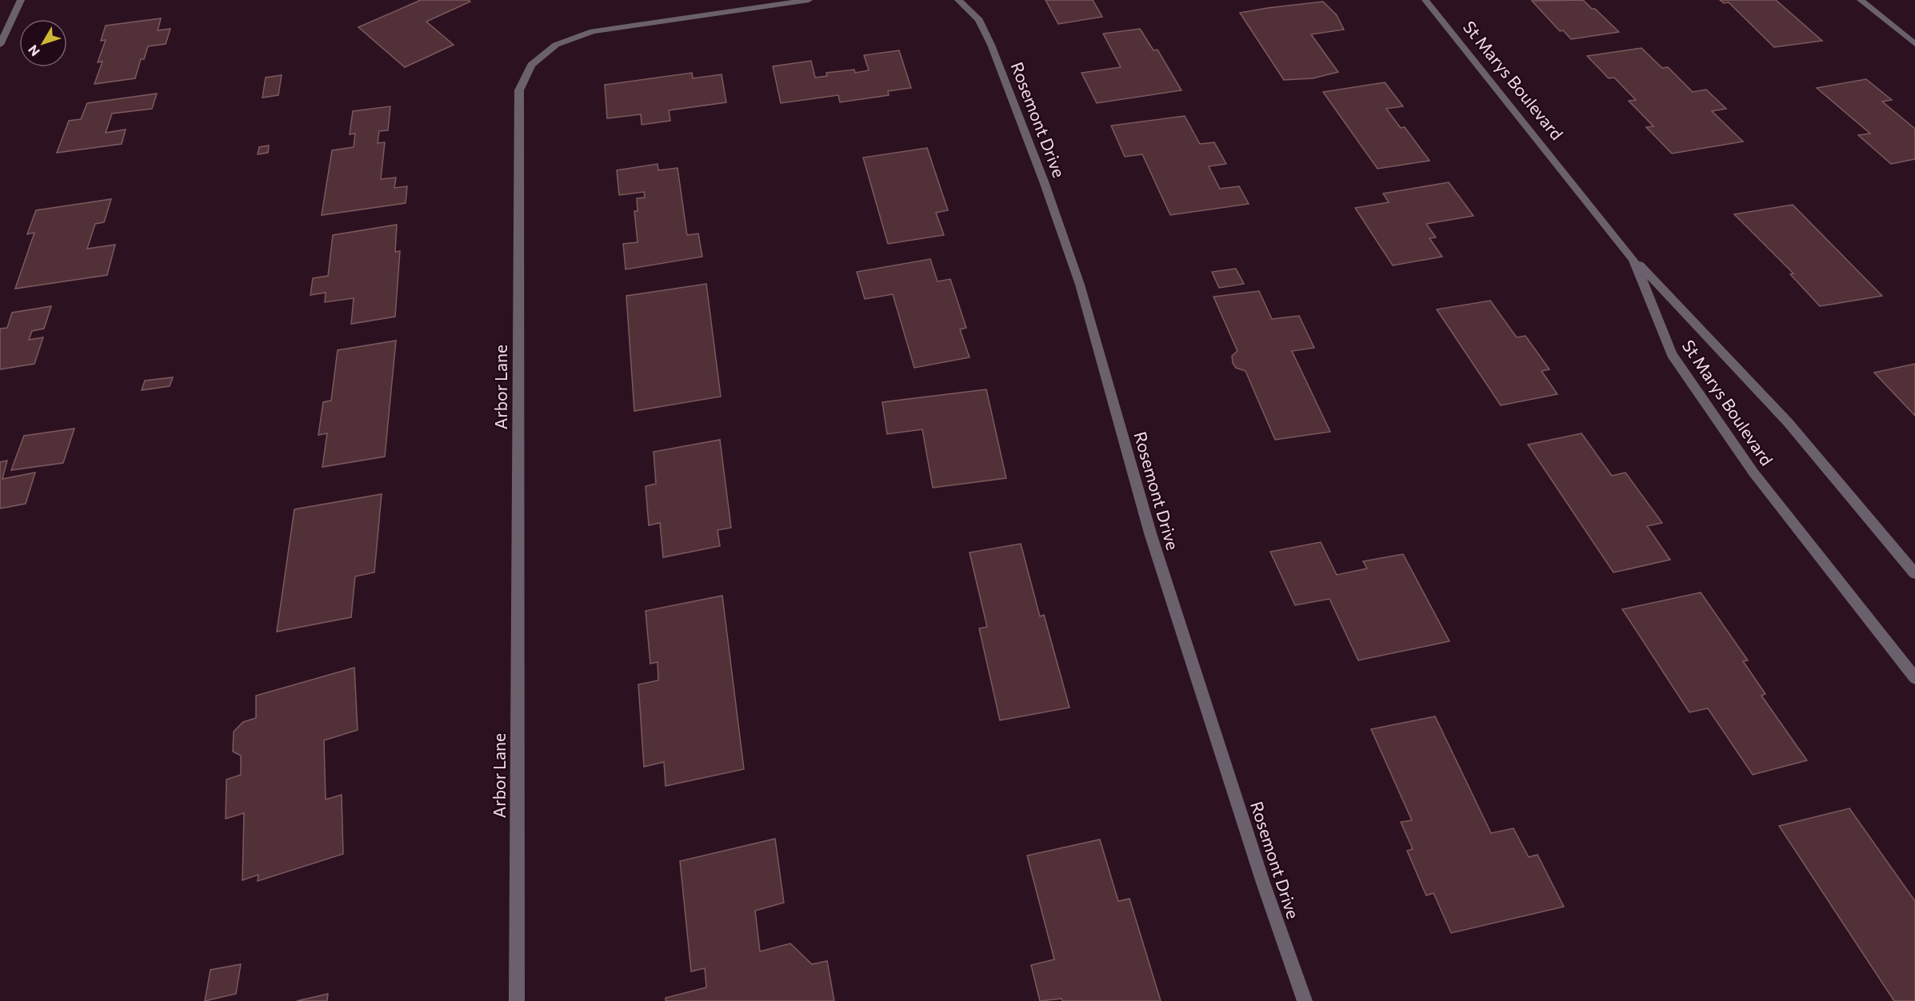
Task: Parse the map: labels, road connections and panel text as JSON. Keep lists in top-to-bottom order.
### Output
{
  "streets": {
    "street": ["St Marys Boulevard", "Rosemont Drive", "Arbor Lane"]
  },
  "north": "bottom left"
}
